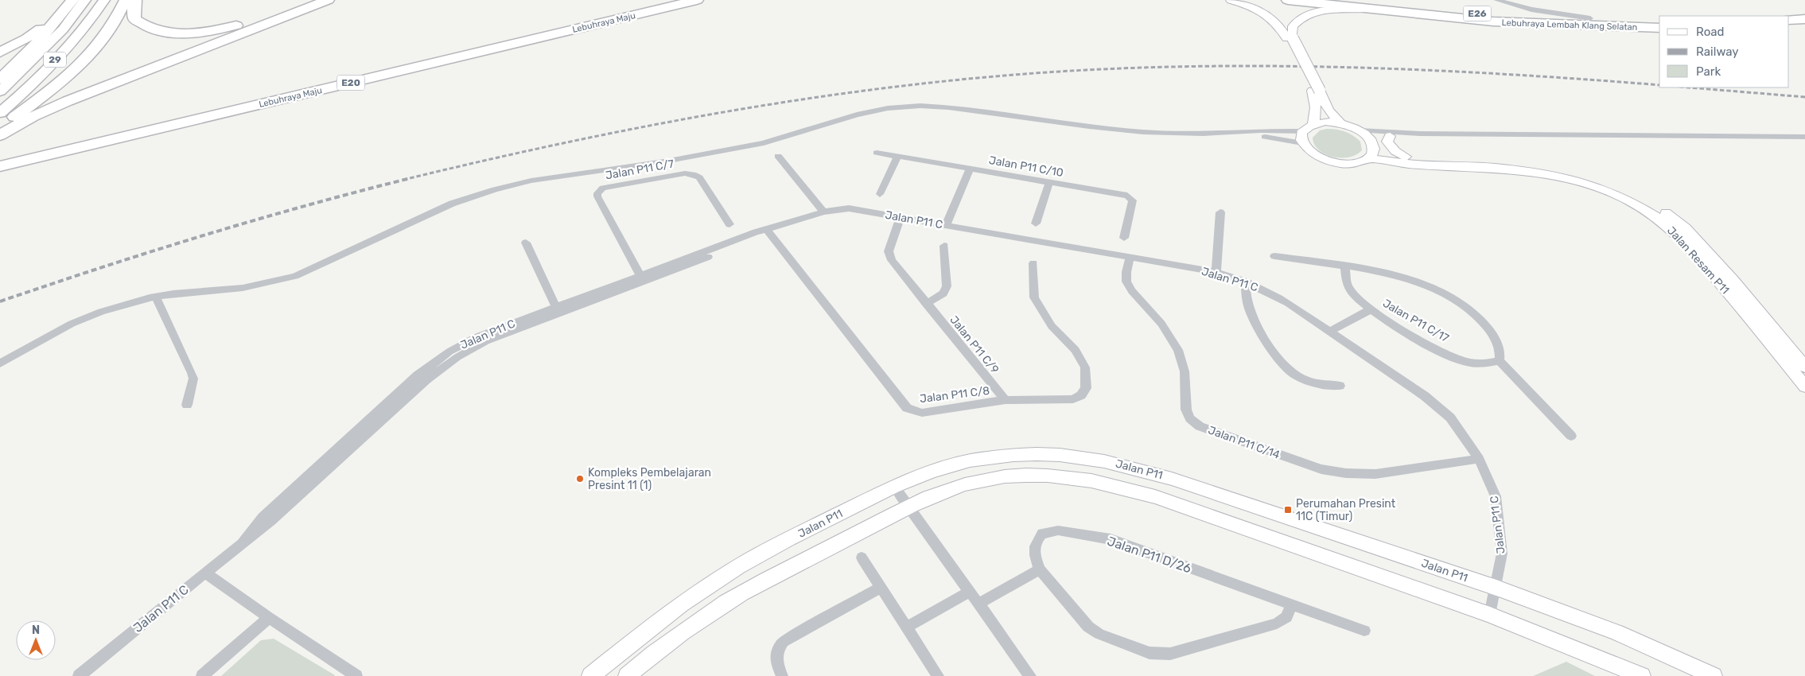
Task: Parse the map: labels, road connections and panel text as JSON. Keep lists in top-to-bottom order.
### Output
{
  "streets": {
    "highway": [
      "E26",
      "Lebuhraya Maju",
      "Lebuhraya Lembah Klang Selatan",
      "29",
      "E20"
    ],
    "main road": ["Jalan Resam P11", "Jalan P11"],
    "street": [
      "Jalan P11 C/10",
      "Jalan P11 C/7",
      "Jalan P11 C",
      "Jalan P11 C/17",
      "Jalan P11 C/9",
      "Jalan P11 C/8",
      "Jalan P11 C/14",
      "Jalan P11 D/26"
    ]
  },
  "crossings": [
    ["Jalan P11 C/7", "Jalan P11 C"],
    ["Jalan P11 C", "Jalan P11 C/9"],
    ["Jalan P11 C", "Jalan P11 C/8"],
    ["Jalan P11 C", "Jalan P11 C/14"],
    ["Jalan P11 C", "Jalan P11"],
    ["Jalan P11 C/9", "Jalan P11 C/8"]
  ],
  "places": {
    "other": ["Kompleks Pembelajaran Presint 11 (1)"],
    "transit": ["Perumahan Presint 11C (Timur)"]
  },
  "legend": ["Road", "Railway", "Park"],
  "north": "top"
}
